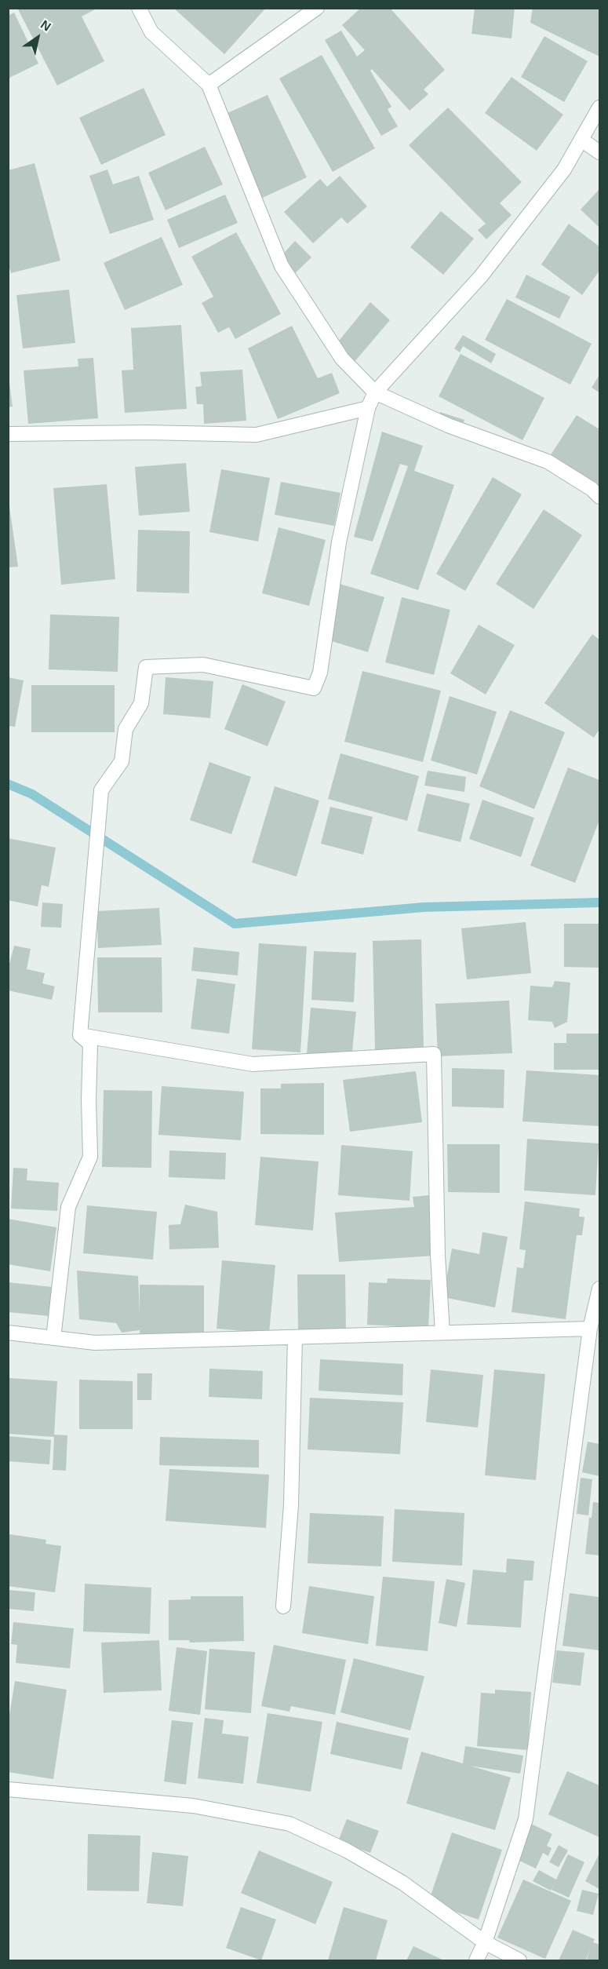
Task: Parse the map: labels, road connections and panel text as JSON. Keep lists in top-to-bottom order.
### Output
{
  "north": "top right"
}
